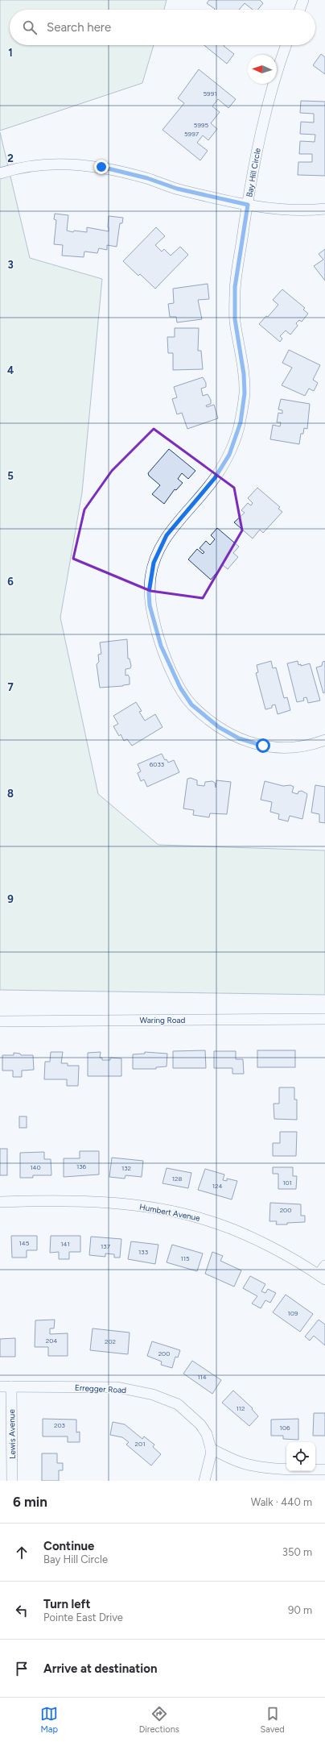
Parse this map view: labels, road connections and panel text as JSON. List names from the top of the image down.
{
  "streets": {
    "street": [
      "Bay Hill Circle",
      "Waring Road",
      "Humbert Avenue",
      "Erregger Road",
      "Lewis Avenue"
    ]
  },
  "crossings": [
    ["Erregger Road", "Lewis Avenue"]
  ],
  "house_numbers": [
    "5991",
    "5995",
    "5997",
    "6033",
    "136",
    "140",
    "132",
    "128",
    "101",
    "124",
    "200",
    "145",
    "141",
    "137",
    "133",
    "115",
    "109",
    "204",
    "202",
    "200",
    "114",
    "112",
    "203",
    "106",
    "201"
  ],
  "north": "left",
  "page": {
    "search": "Search here",
    "heading": ["6 min", "Walk · 440 m"],
    "list": [
      ["Continue", "Bay Hill Circle", "350 m"],
      ["Turn left", "Pointe East Drive", "90 m"],
      "Arrive at destination"
    ],
    "nav": ["Map", "Directions", "Saved"]
  },
  "grid": {
    "rows": [
      "1",
      "2",
      "3",
      "4",
      "5",
      "6",
      "7",
      "8",
      "9"
    ]
  }
}
